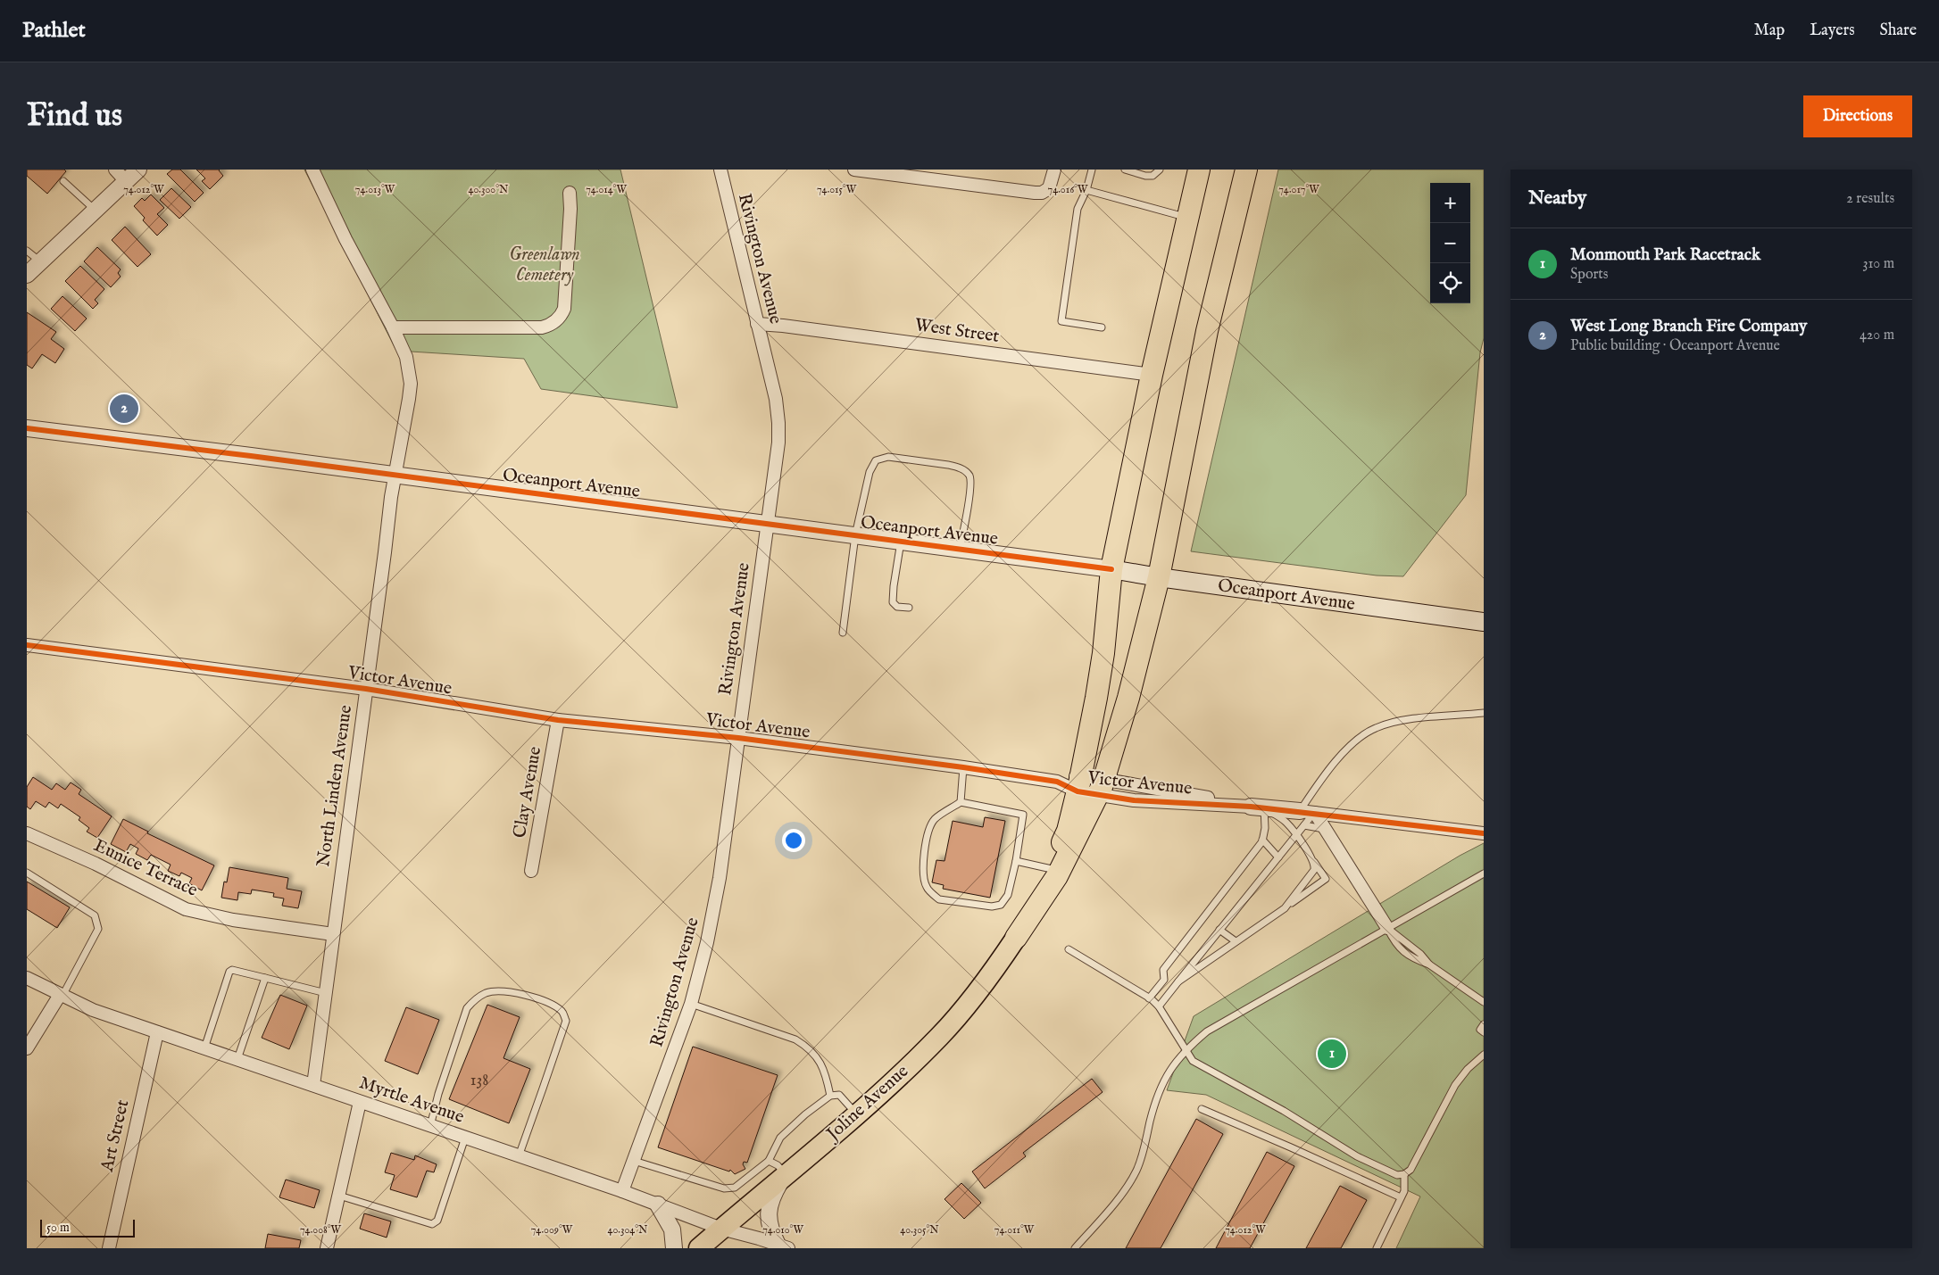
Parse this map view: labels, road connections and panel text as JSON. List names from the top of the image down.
{
  "streets": {
    "main road": ["Oceanport Avenue", "Joline Avenue"],
    "street": [
      "Rivington Avenue",
      "West Street",
      "Victor Avenue",
      "North Linden Avenue",
      "Clay Avenue",
      "Eunice Terrace",
      "Myrtle Avenue",
      "Art Street"
    ]
  },
  "crossings": [
    ["Rivington Avenue", "West Street"],
    ["Rivington Avenue", "Oceanport Avenue"],
    ["Rivington Avenue", "Victor Avenue"],
    ["Rivington Avenue", "Myrtle Avenue"],
    ["Oceanport Avenue", "North Linden Avenue"],
    ["Victor Avenue", "North Linden Avenue"],
    ["Victor Avenue", "Clay Avenue"],
    ["North Linden Avenue", "Eunice Terrace"],
    ["North Linden Avenue", "Myrtle Avenue"],
    ["Myrtle Avenue", "Joline Avenue"],
    ["Myrtle Avenue", "Art Street"]
  ],
  "parks": ["Greenlawn Cemetery"],
  "house_numbers": ["138"],
  "scale_bar": "50 m",
  "page": {
    "header": "Pathlet",
    "nav": ["Map", "Layers", "Share"],
    "buttons": "Directions",
    "title": "Find us",
    "heading": ["Nearby", "2 results"],
    "map_buttons": ["+", "−"],
    "list": [
      {
        "mark": "1",
        "name": "Monmouth Park Racetrack",
        "note": "Sports",
        "value": "310 m"
      },
      {
        "mark": "2",
        "name": "West Long Branch Fire Company",
        "note": "Public building · Oceanport Avenue",
        "value": "420 m"
      }
    ],
    "pins": ["2", "1"],
    "scale": "50 m"
  },
  "coordinates": [
    "74.012°W",
    "74.013°W",
    "74.014°W",
    "74.015°W",
    "74.016°W",
    "74.017°W",
    "40.300°N",
    "40.304°N",
    "40.305°N",
    "74.008°W",
    "74.009°W",
    "74.010°W",
    "74.011°W"
  ]
}
